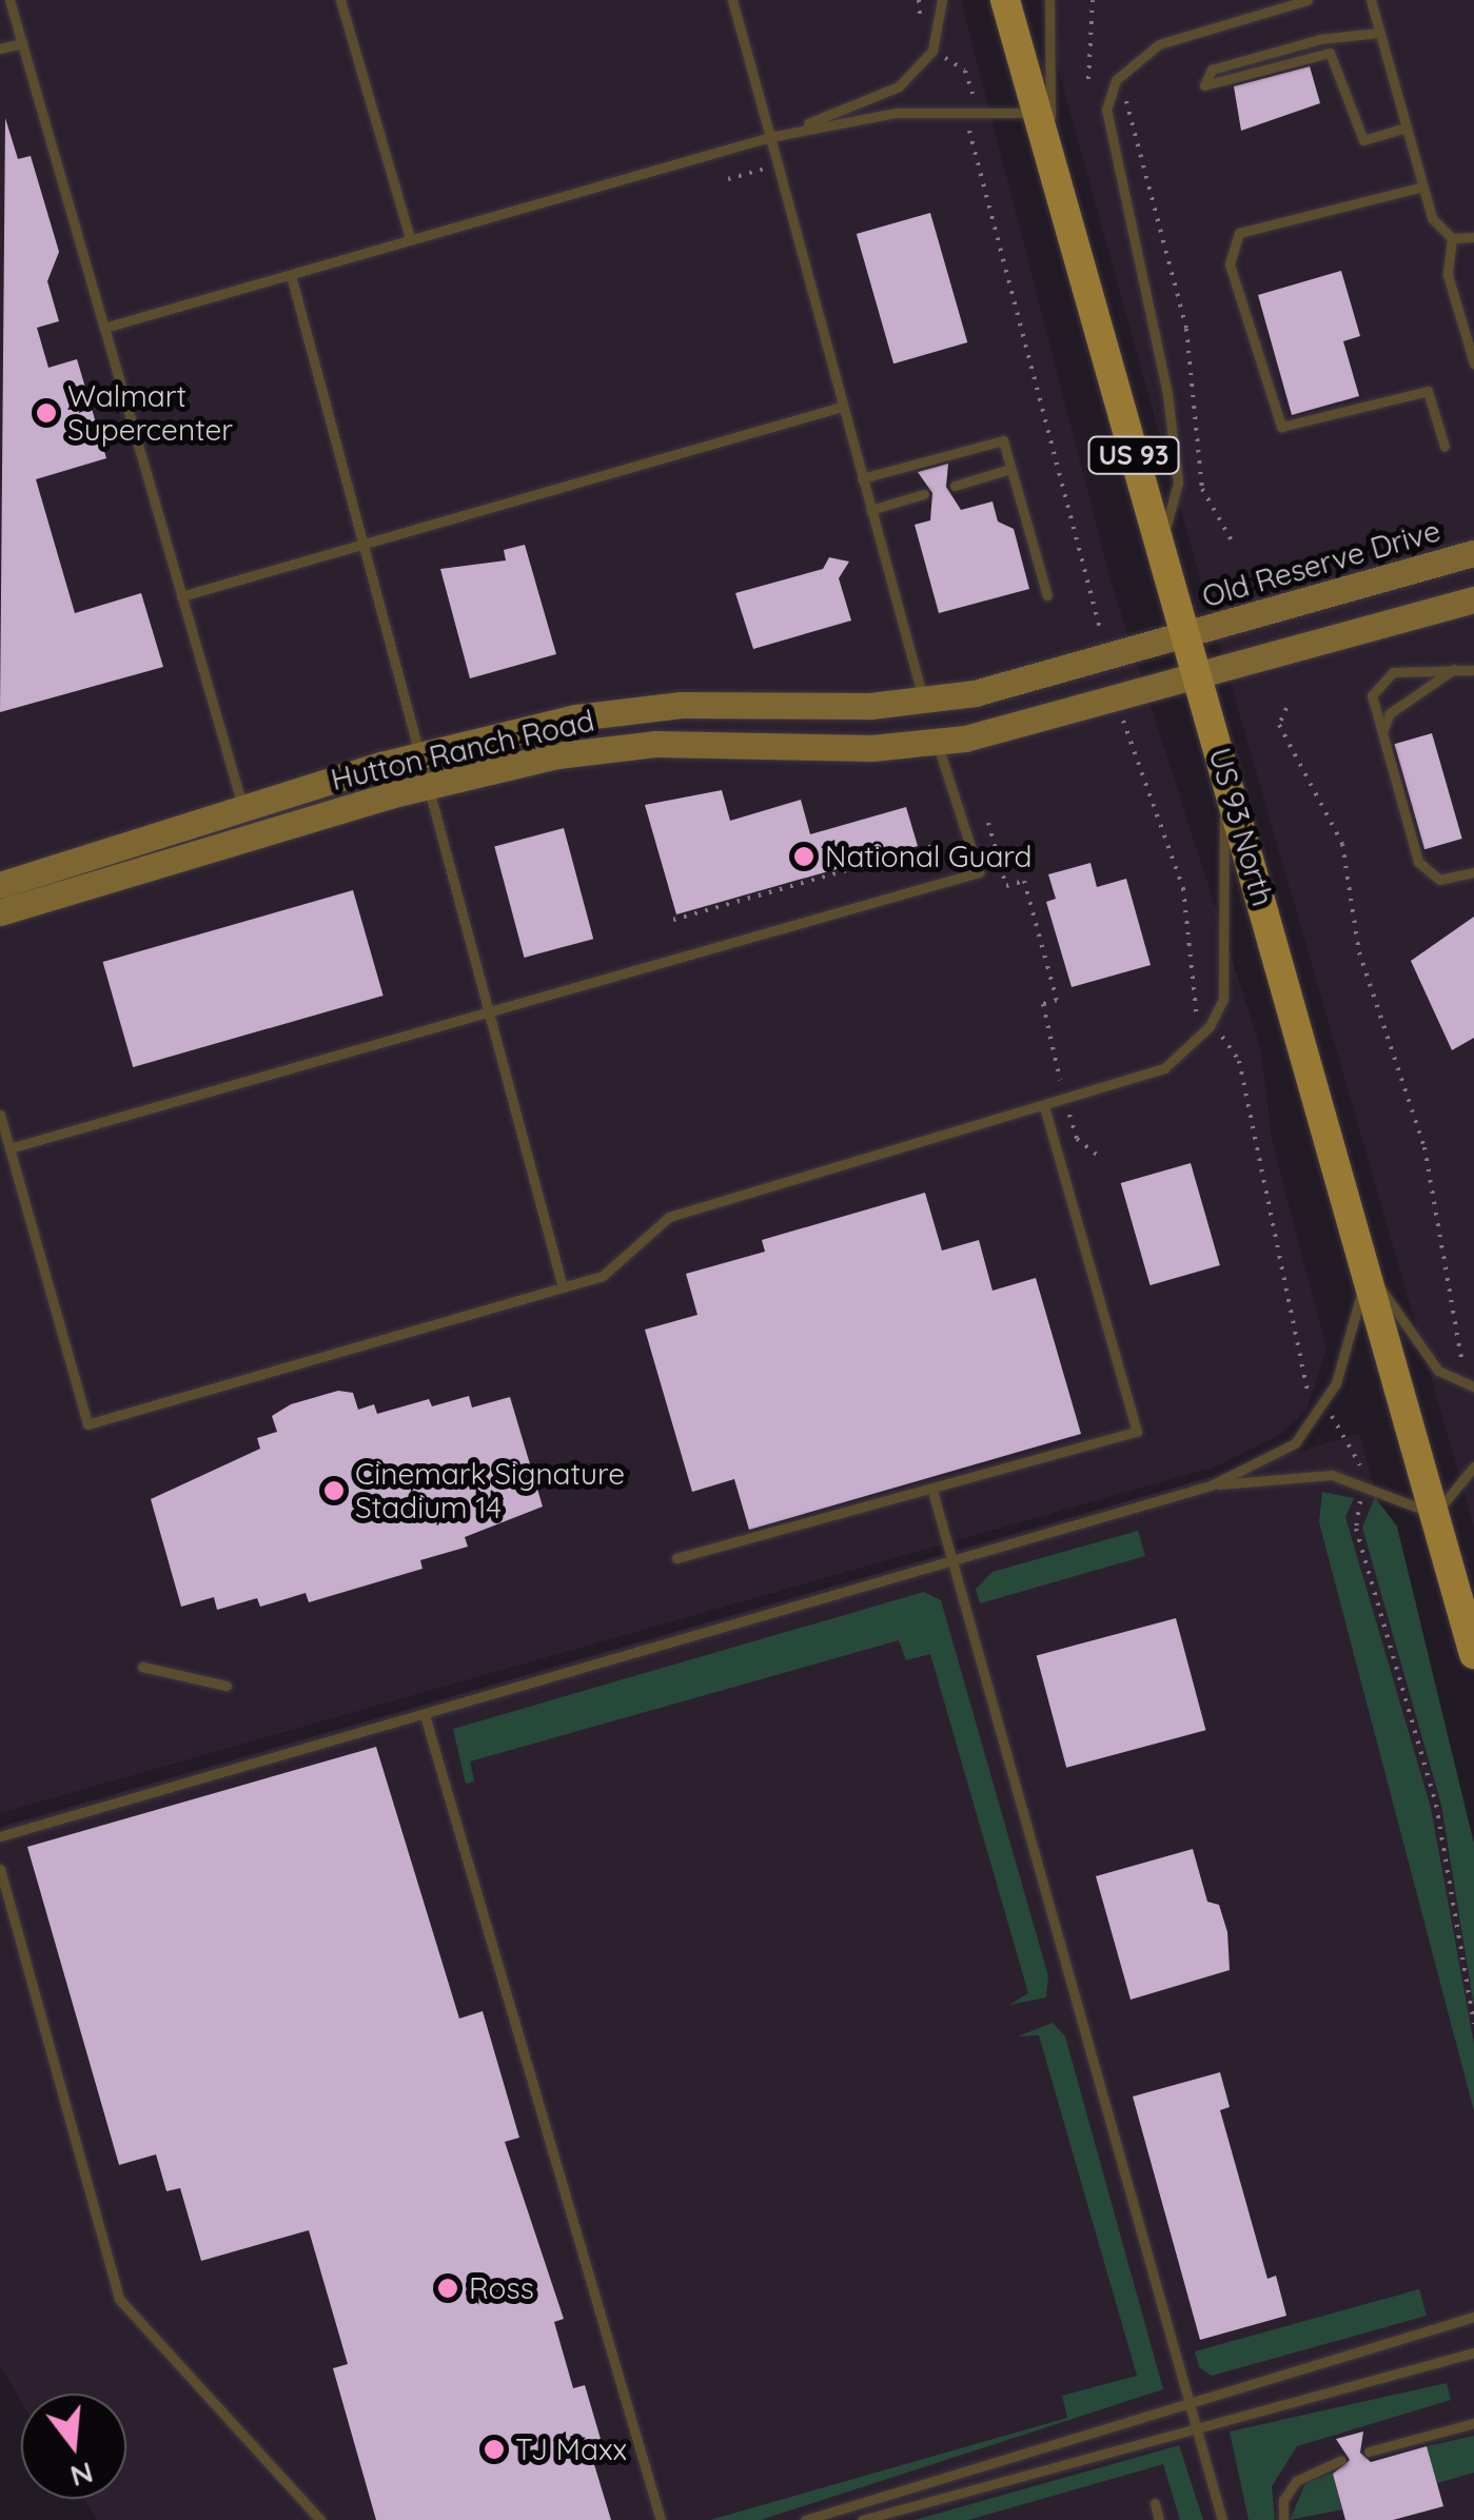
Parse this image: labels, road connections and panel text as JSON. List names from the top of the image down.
{
  "streets": {
    "main road": [
      "US 93",
      "Old Reserve Drive",
      "Hutton Ranch Road",
      "US 93 North"
    ]
  },
  "crossings": [
    ["Old Reserve Drive", "Hutton Ranch Road"],
    ["Old Reserve Drive", "US 93 North"],
    ["Hutton Ranch Road", "US 93 North"]
  ],
  "places": [
    "Walmart Supercenter",
    "National Guard",
    "Cinemark Signature Stadium 14",
    "Ross",
    "TJ Maxx"
  ],
  "north": "bottom"
}
